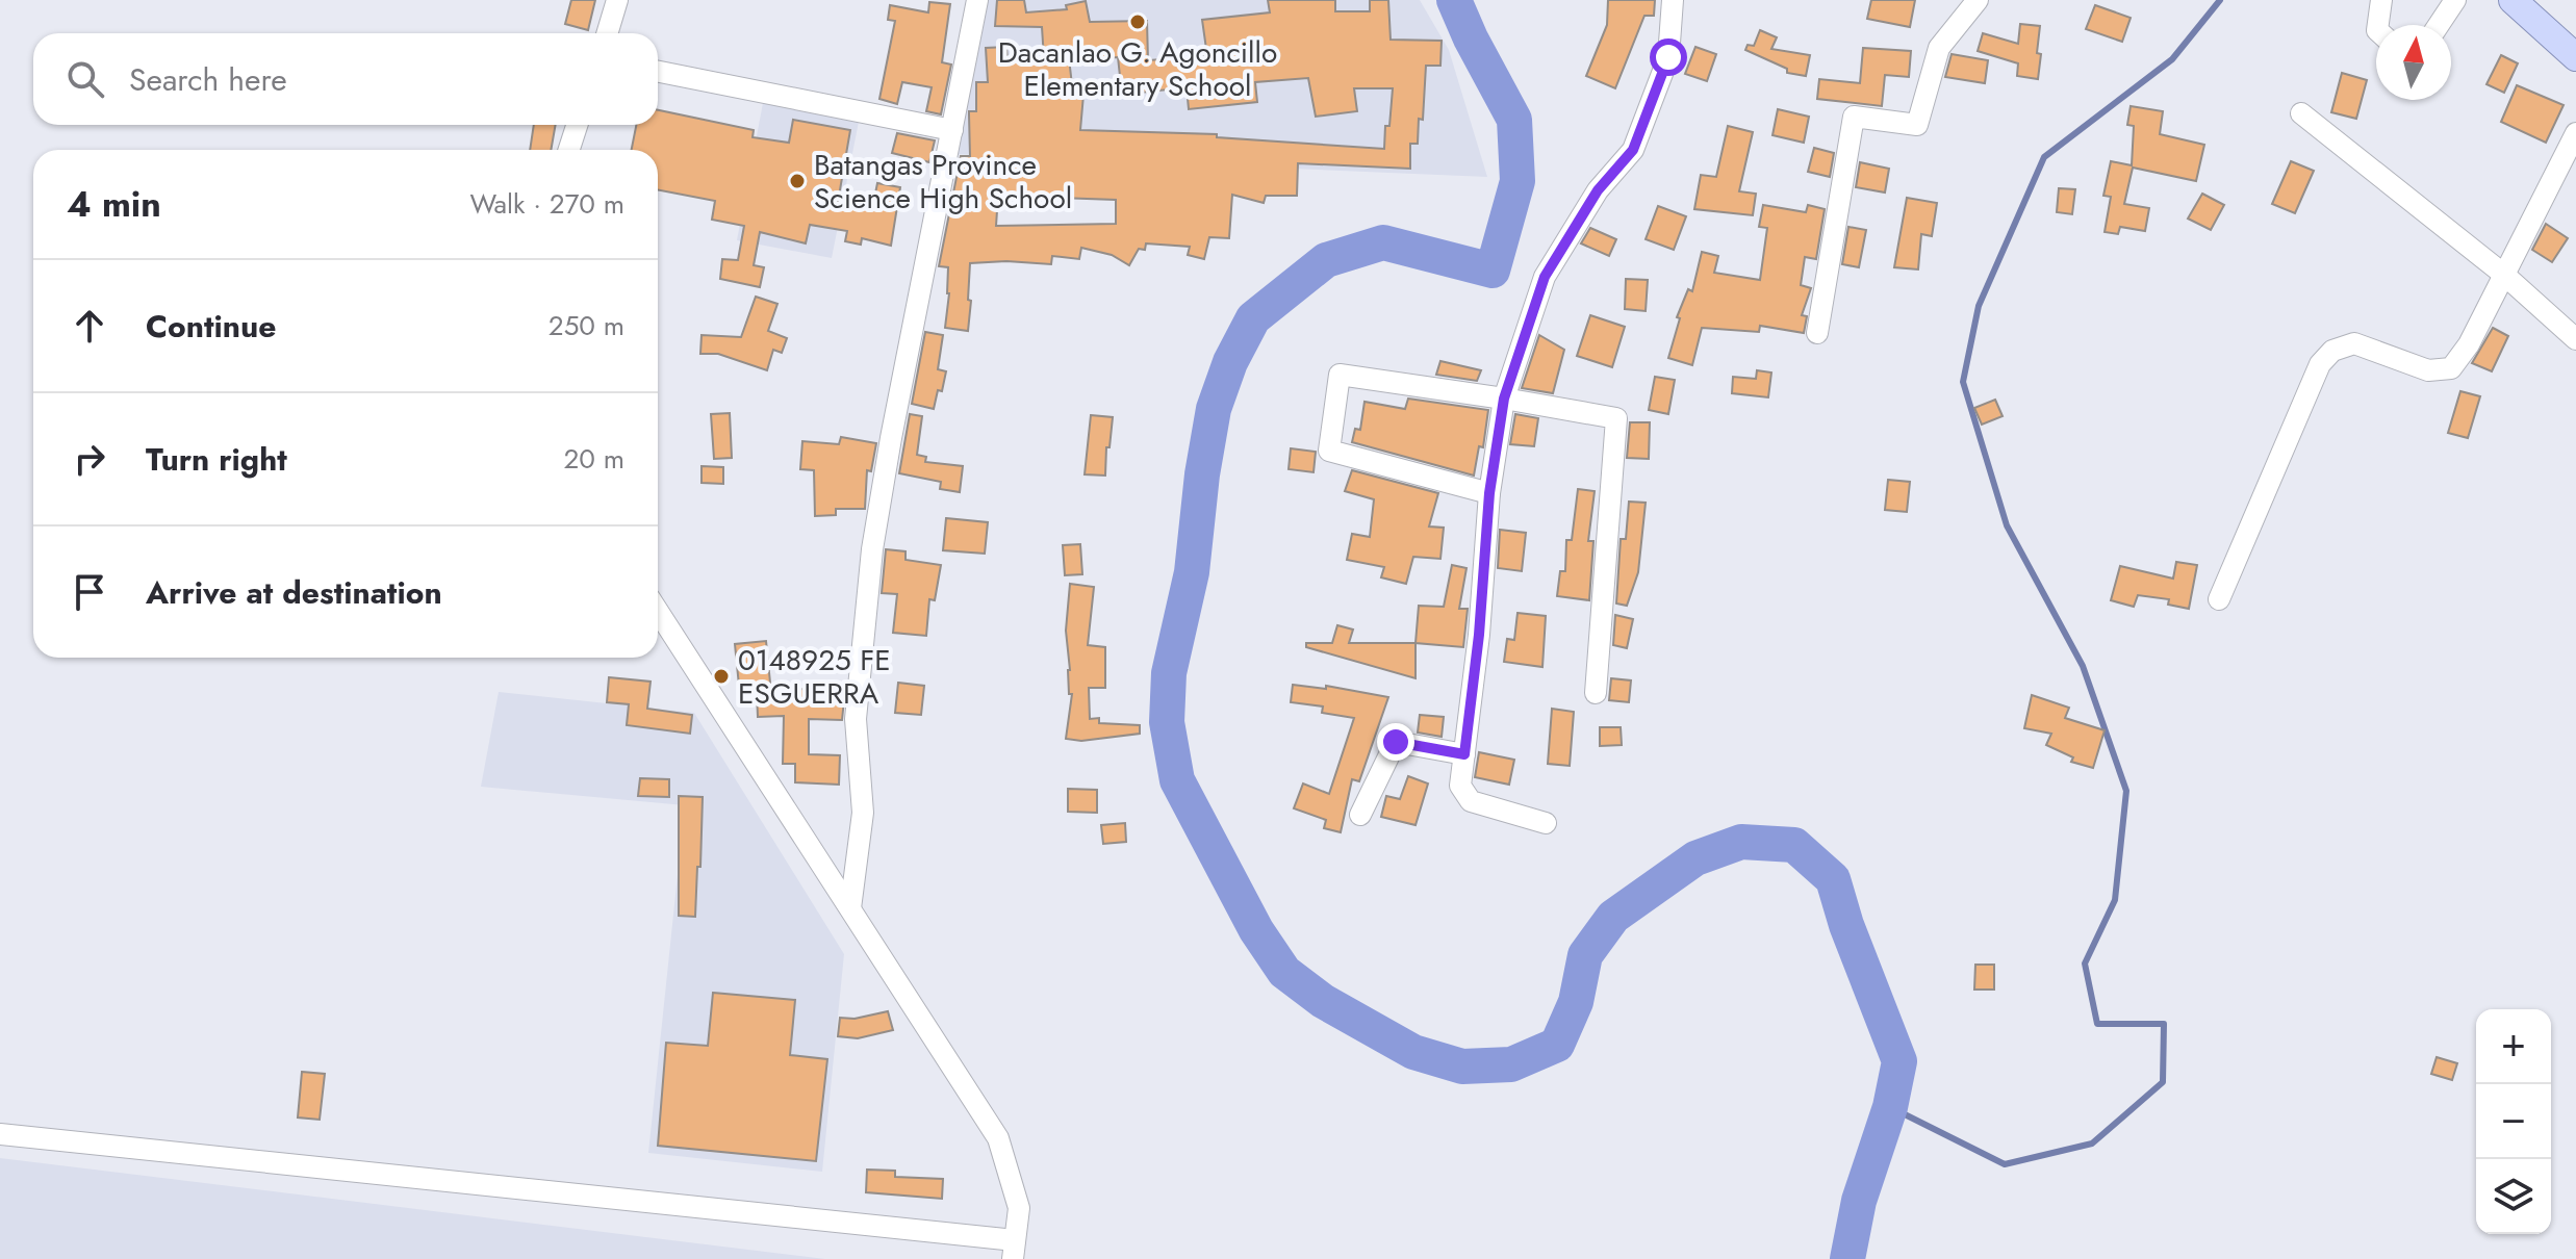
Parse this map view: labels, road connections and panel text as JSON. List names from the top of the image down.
{
  "places": ["Dacanlao G. Agoncillo Elementary School", "Batangas Province Science High School", "0148925 FE ESGUERRA"],
  "north": "top",
  "page": {
    "search": "Search here",
    "heading": ["4 min", "Walk · 270 m"],
    "list": [
      ["Continue", "250 m"],
      ["Turn right", "20 m"],
      "Arrive at destination"
    ],
    "map_buttons": ["+", "−"]
  }
}
